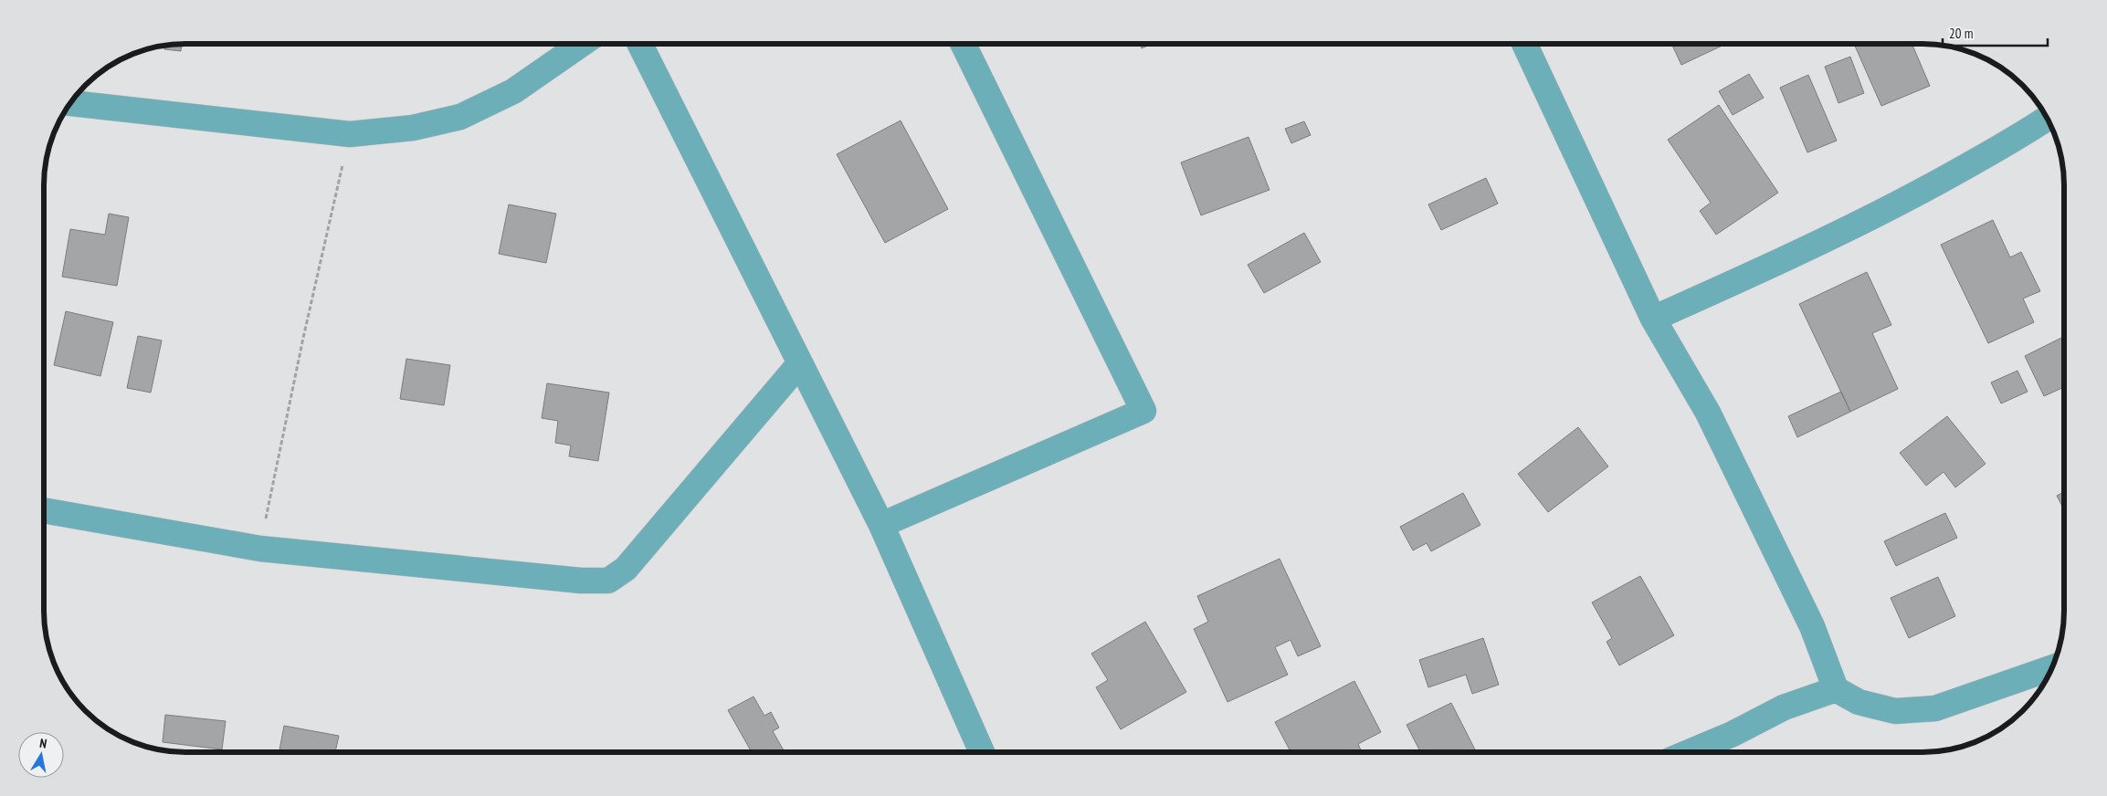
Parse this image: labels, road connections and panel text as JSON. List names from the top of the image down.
{
  "scale_bar": "20 m",
  "north": "top"
}
